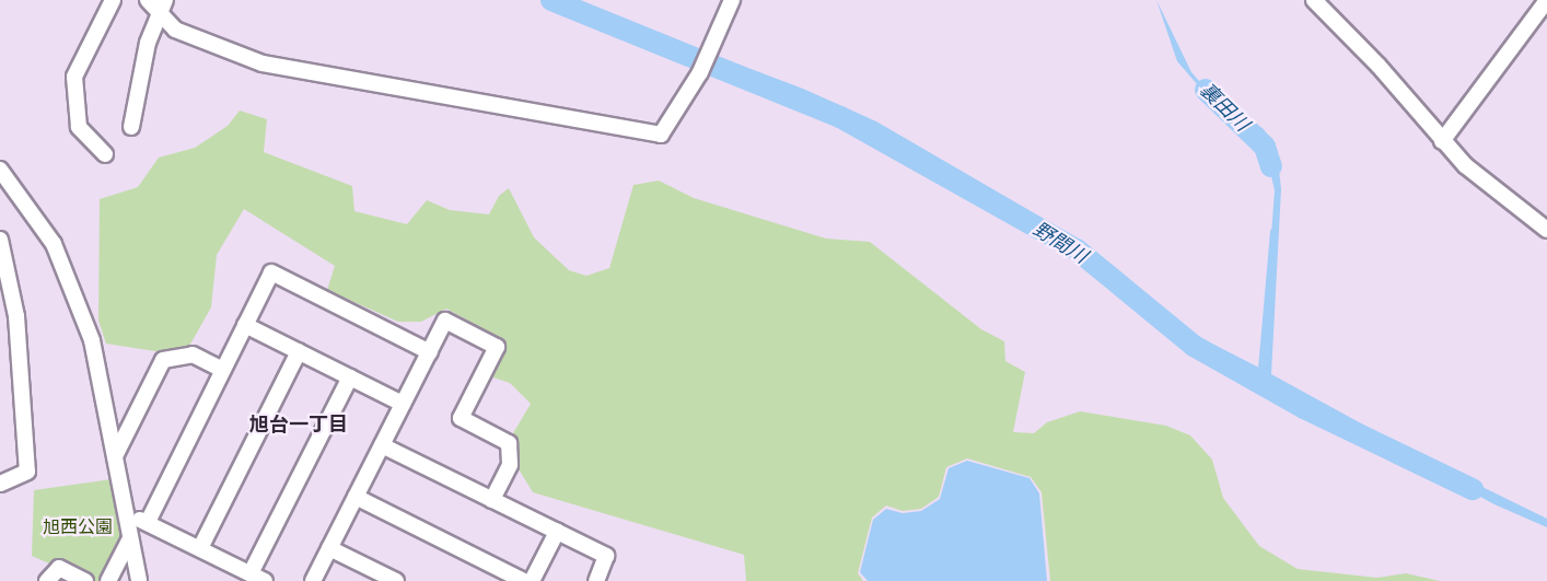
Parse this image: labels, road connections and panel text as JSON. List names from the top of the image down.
{
  "districts": ["旭台一丁目"],
  "water": ["裏田川", "野間川"],
  "parks": ["旭西公園"]
}
